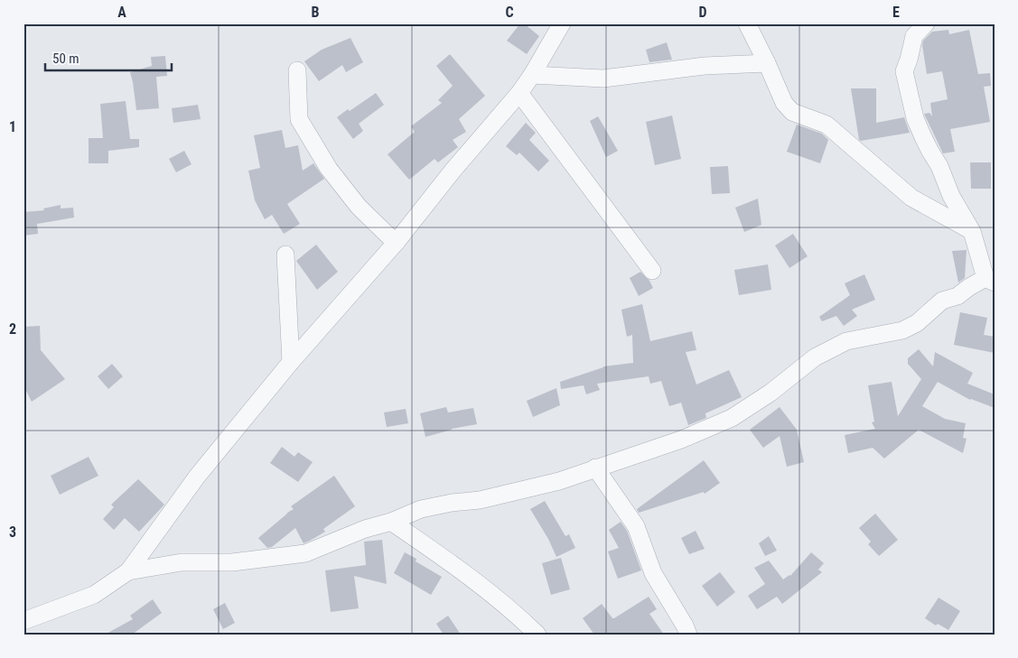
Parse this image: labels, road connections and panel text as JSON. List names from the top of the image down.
{
  "scale_bar": "50 m",
  "grid": {
    "columns": [
      "A",
      "B",
      "C",
      "D",
      "E"
    ],
    "rows": ["1", "2", "3"]
  }
}
